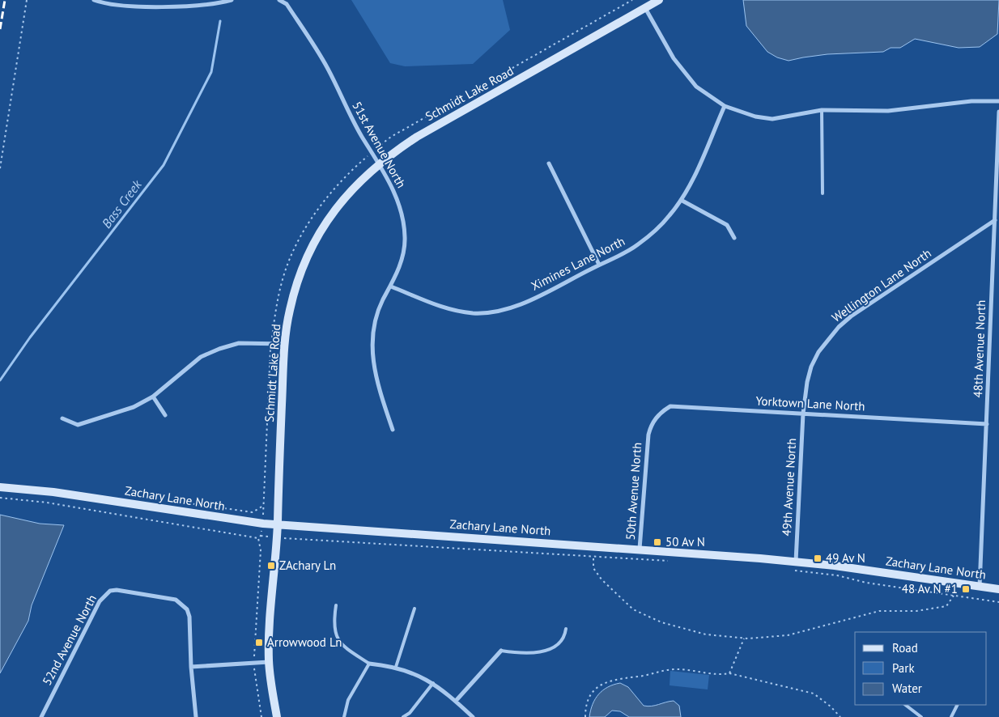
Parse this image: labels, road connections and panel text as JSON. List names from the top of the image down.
{
  "streets": {
    "street": [
      "Schmidt Lake Road",
      "51st Avenue North",
      "Ximines Lane North",
      "Wellington Lane North",
      "48th Avenue North",
      "Yorktown Lane North",
      "49th Avenue North",
      "50th Avenue North",
      "Zachary Lane North",
      "52nd Avenue North"
    ]
  },
  "crossings": [
    ["Schmidt Lake Road", "51st Avenue North"],
    ["Schmidt Lake Road", "Zachary Lane North"],
    ["51st Avenue North", "Ximines Lane North"],
    ["Wellington Lane North", "48th Avenue North"],
    ["Wellington Lane North", "Yorktown Lane North"],
    ["Wellington Lane North", "49th Avenue North"],
    ["48th Avenue North", "Yorktown Lane North"],
    ["48th Avenue North", "Zachary Lane North"],
    ["Yorktown Lane North", "49th Avenue North"],
    ["Yorktown Lane North", "50th Avenue North"],
    ["49th Avenue North", "Zachary Lane North"],
    ["50th Avenue North", "Zachary Lane North"]
  ],
  "water": ["Bass Creek"],
  "places": {
    "transit": [
      "50 Av N",
      "49 Av N",
      "ZAchary Ln",
      "48 Av N #1",
      "Arrowwood Ln"
    ]
  },
  "legend": ["Road", "Park", "Water"]
}
